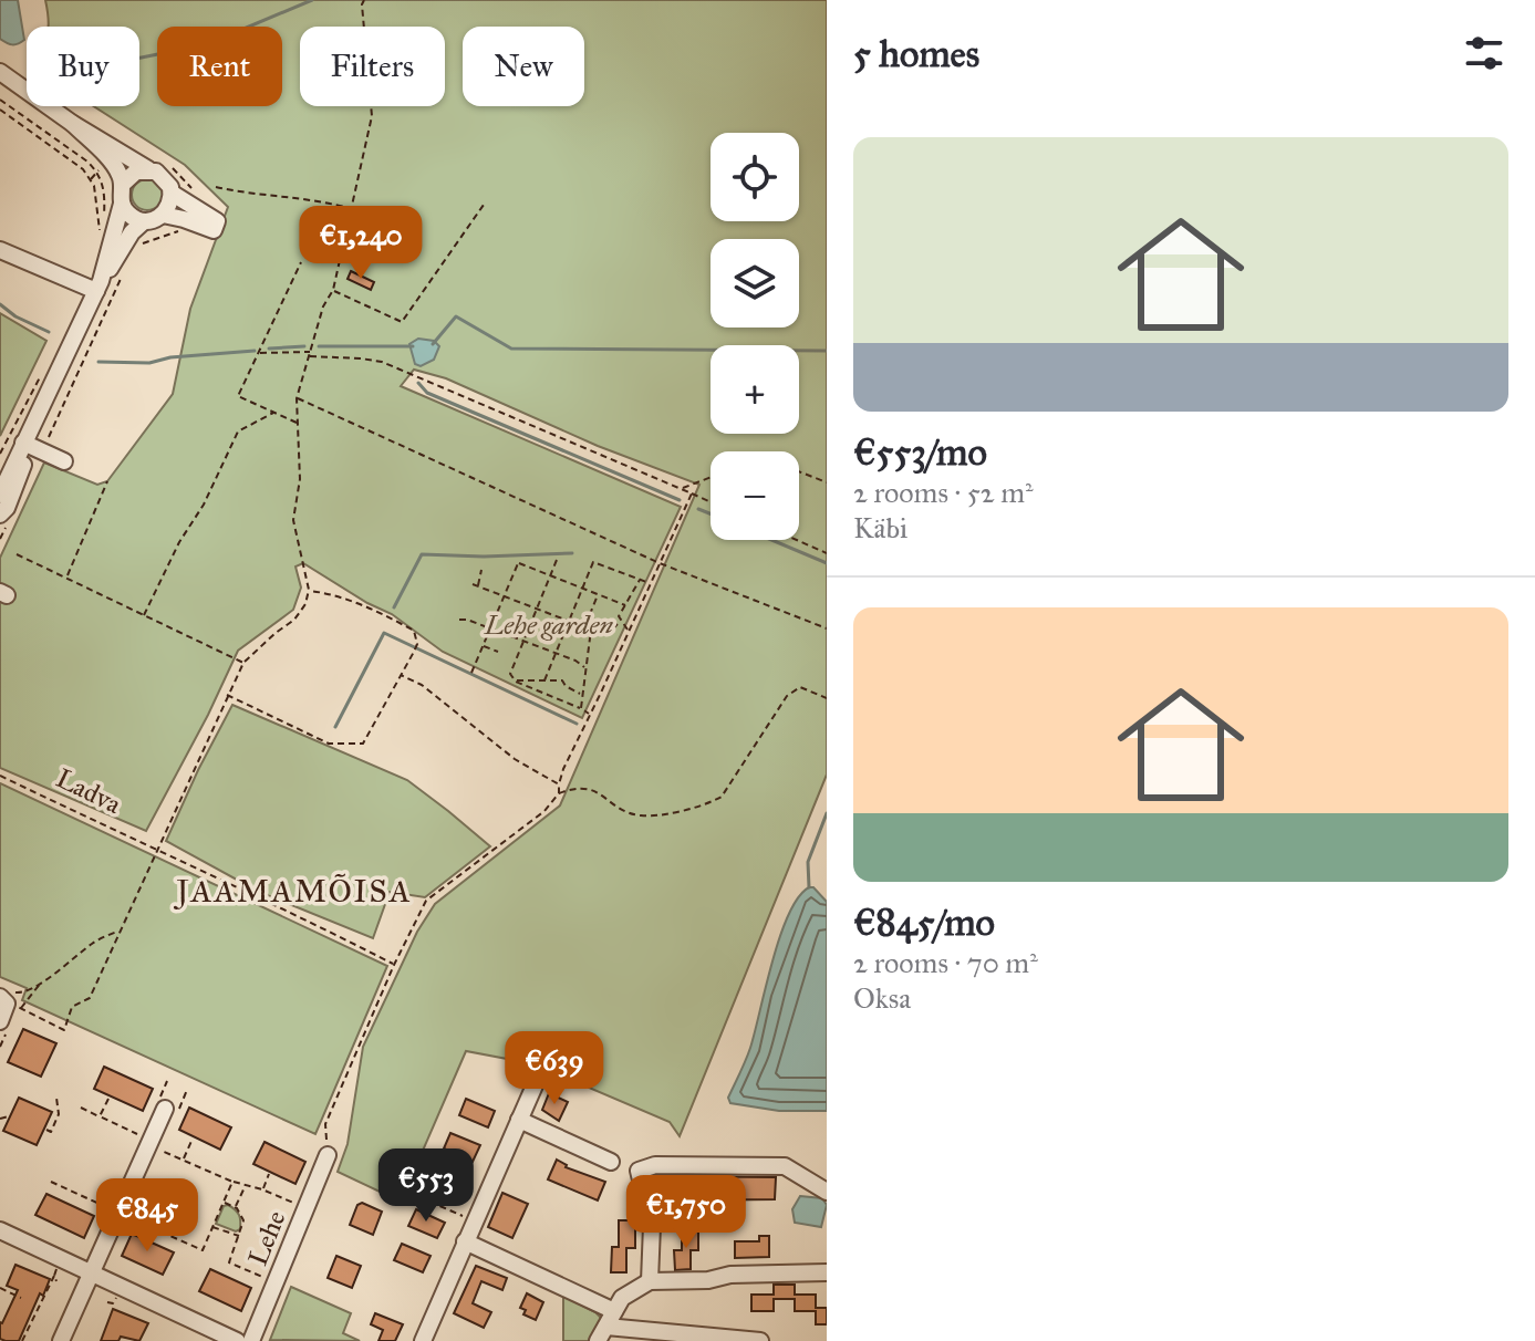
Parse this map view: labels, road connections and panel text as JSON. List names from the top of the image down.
{
  "streets": {
    "street": ["Lehe"],
    "path": ["Ladva"]
  },
  "districts": ["JAAMAMÕISA"],
  "parks": ["Lehe garden"],
  "page": {
    "heading": "5 homes",
    "chip": [
      "Buy",
      "Rent",
      "Filters",
      "New"
    ],
    "list": [
      {
        "name": "€553/mo",
        "note": "2 rooms · 52 m² · Käbi"
      },
      {
        "name": "€845/mo",
        "note": "2 rooms · 70 m² · Oksa"
      }
    ],
    "map_buttons": ["+", "−"],
    "price": [
      "€1,240",
      "€639",
      "€553",
      "€1,750",
      "€845"
    ]
  }
}
